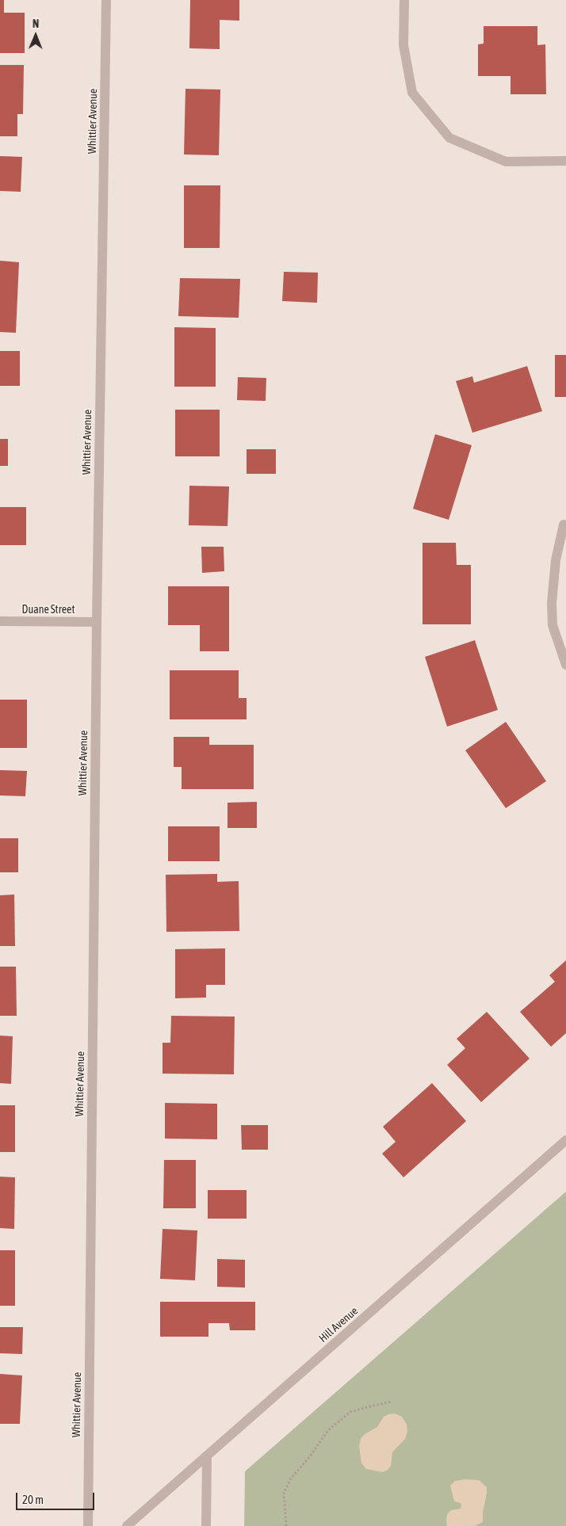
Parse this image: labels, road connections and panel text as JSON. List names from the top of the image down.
{
  "streets": {
    "street": ["Whittier Avenue", "Duane Street", "Hill Avenue"]
  },
  "crossings": [
    ["Whittier Avenue", "Duane Street"]
  ],
  "scale_bar": "20 m",
  "north": "top"
}
